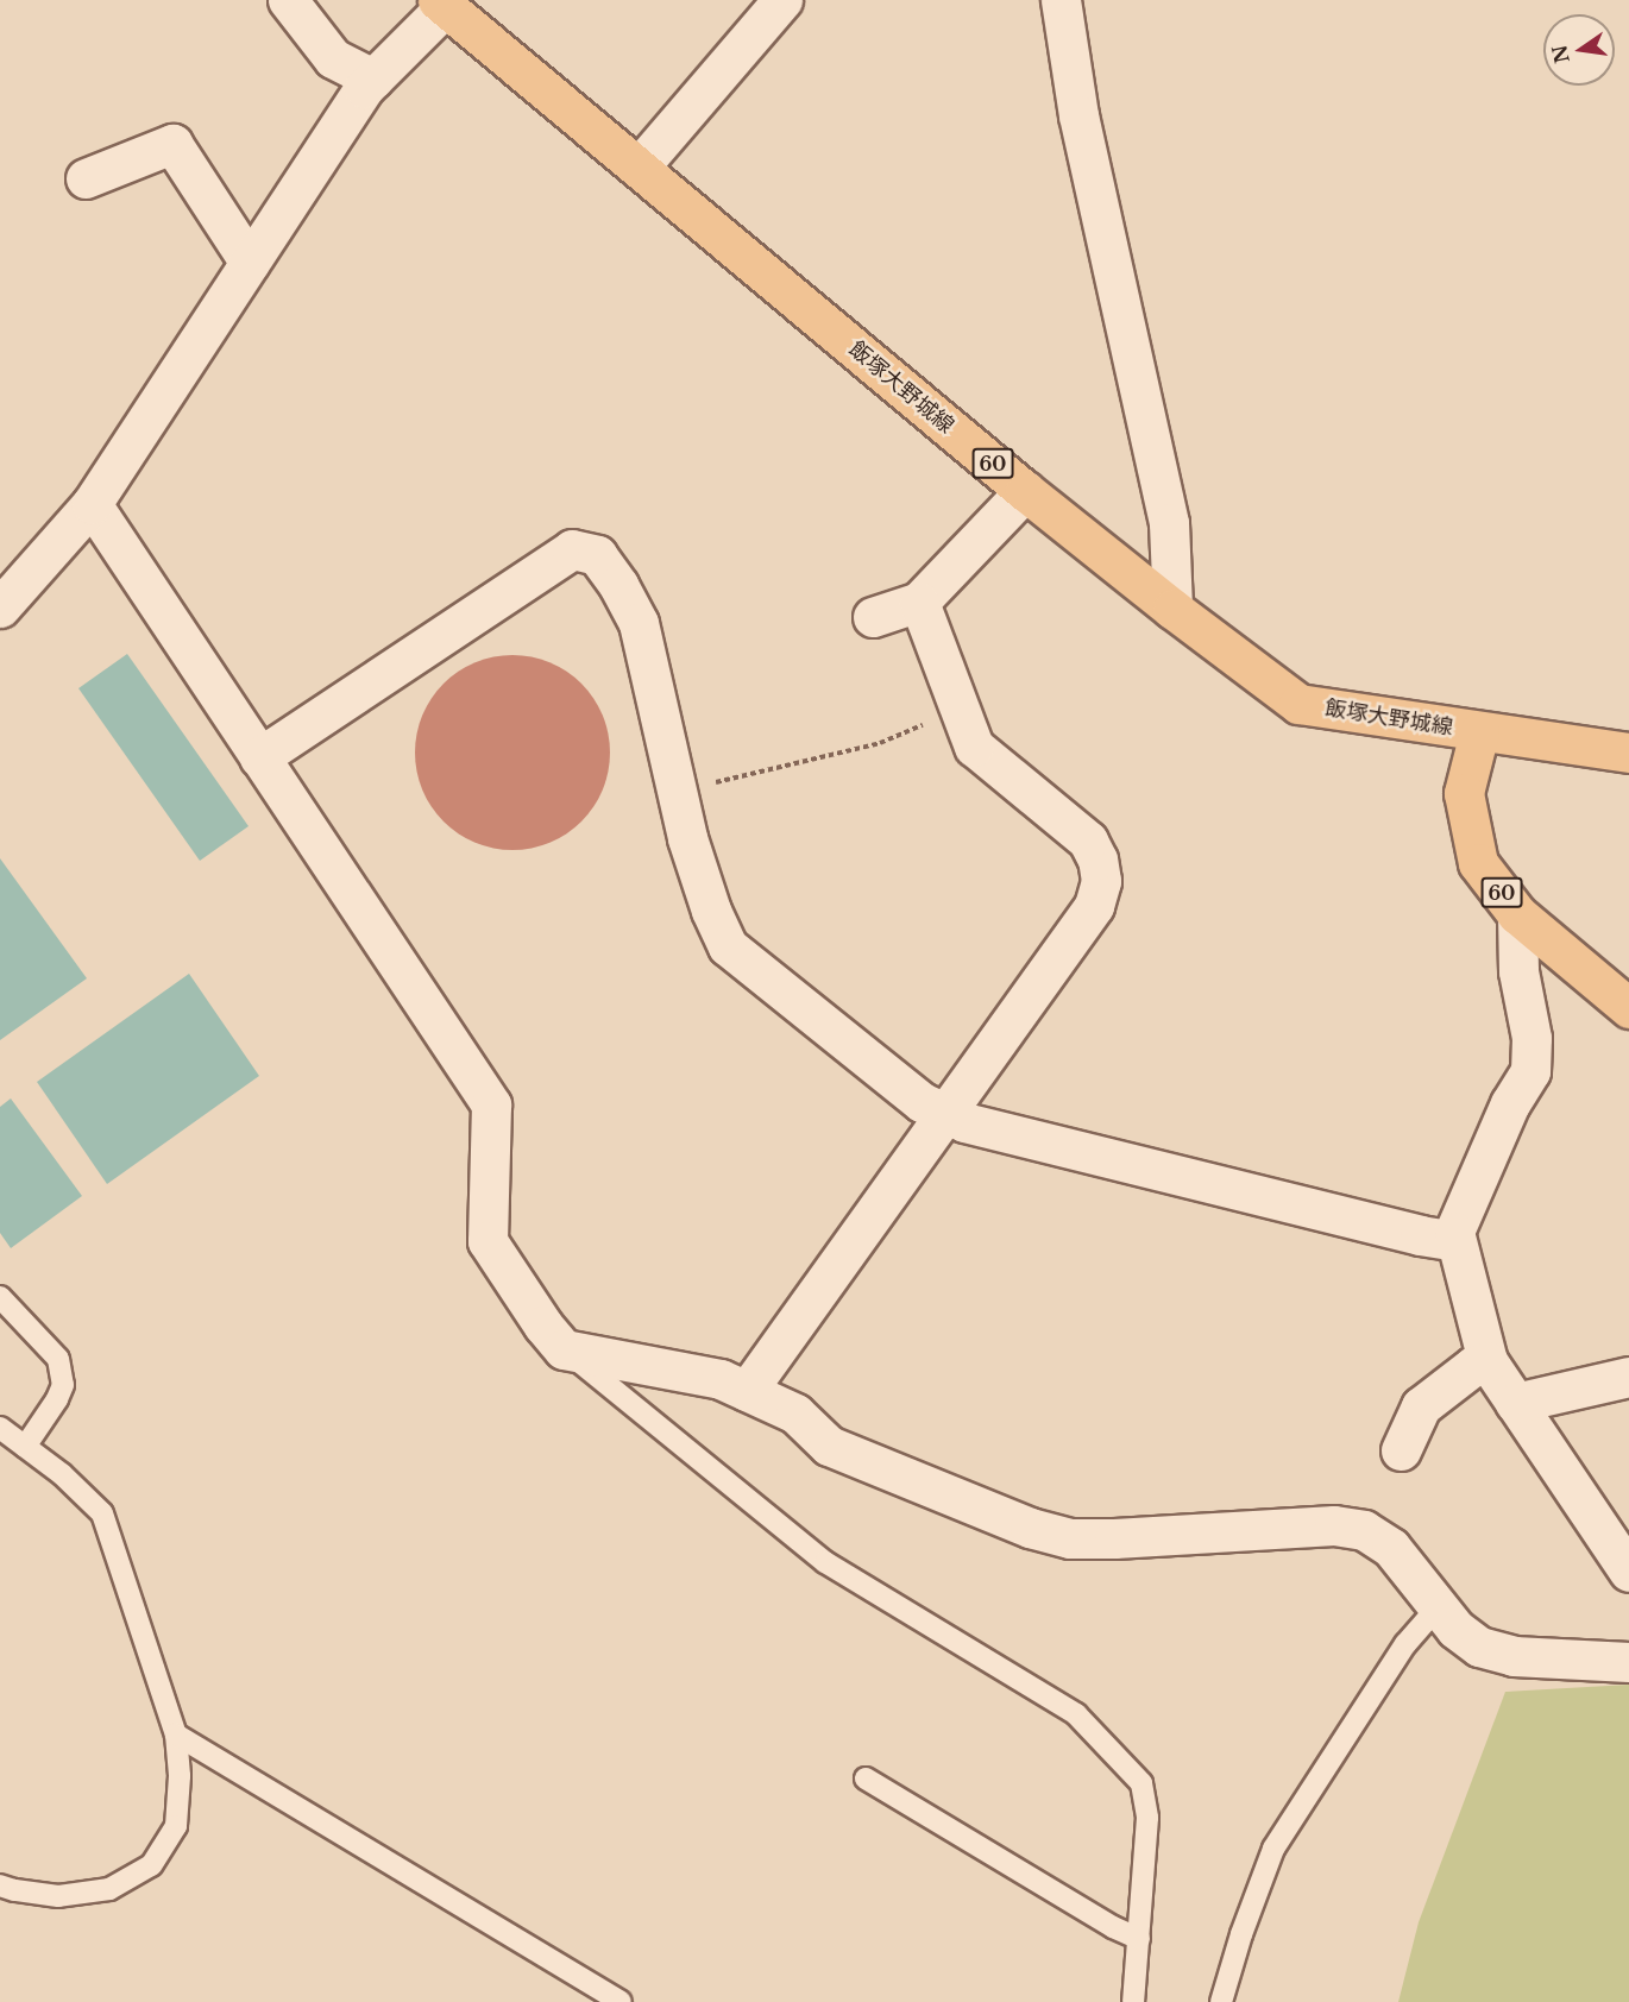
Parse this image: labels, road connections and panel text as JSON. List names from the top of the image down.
{
  "streets": {
    "main road": ["飯塚大野城線", "60"]
  },
  "north": "left"
}
